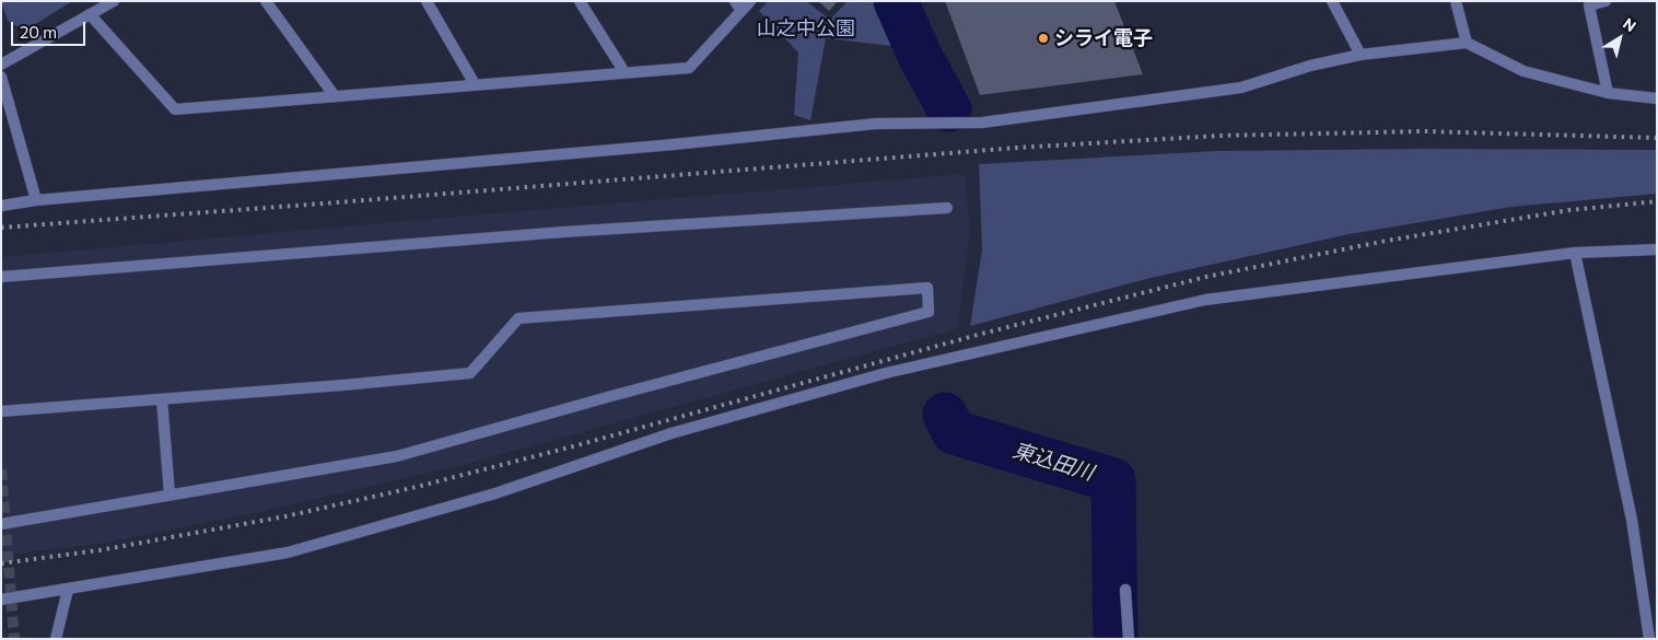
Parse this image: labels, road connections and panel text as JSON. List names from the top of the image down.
{
  "water": ["東込田川"],
  "parks": ["山之中公園"],
  "places": ["シライ電子"],
  "scale_bar": "20 m",
  "north": "top right"
}
